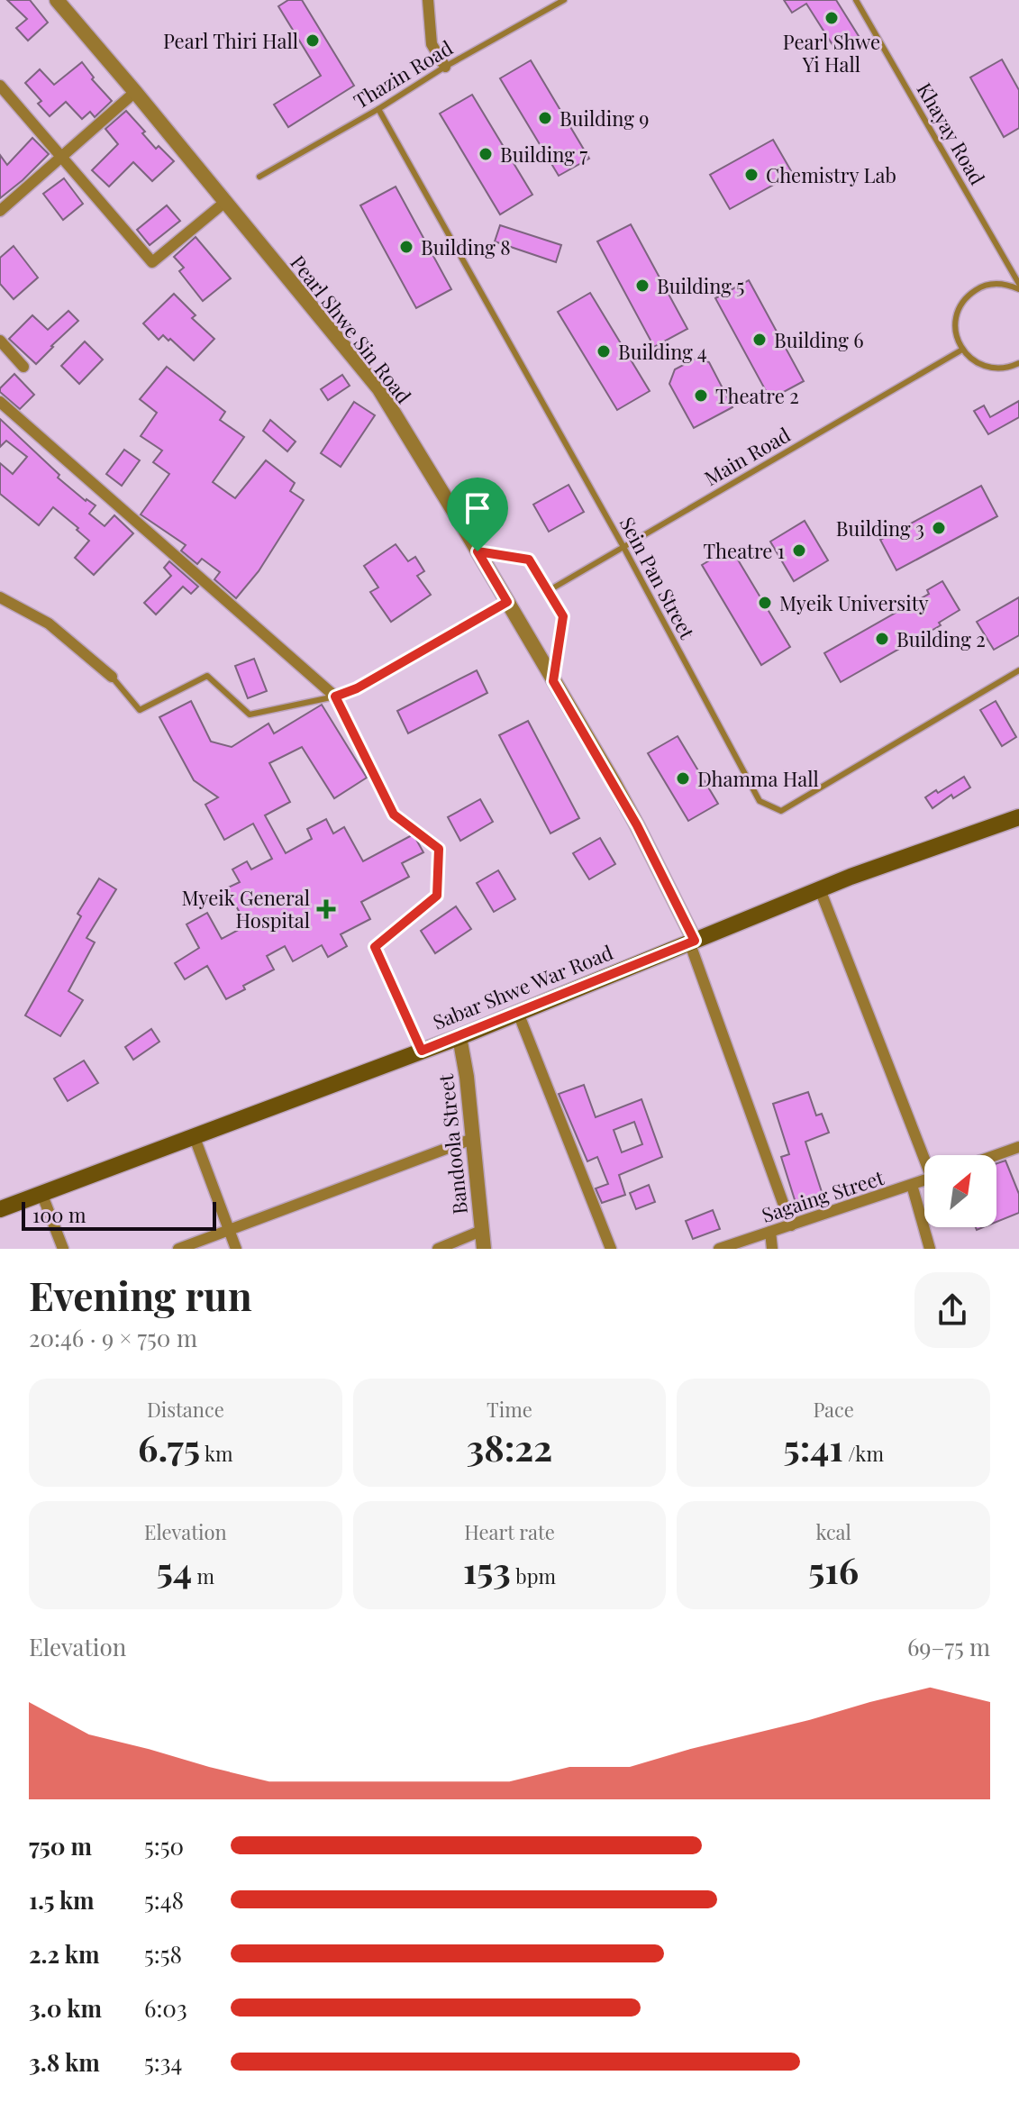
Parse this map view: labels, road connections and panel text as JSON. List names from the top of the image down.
{
  "streets": {
    "main road": ["Sabar Shwe War Road"],
    "street": ["Pearl Shwe Sin Road", "Bandoola Street", "Sagaing Street"],
    "lane": [
      "Thazin Road",
      "Khayay Road",
      "Main Road",
      "Sein Pan Street"
    ]
  },
  "crossings": [
    ["Thazin Road", "Sein Pan Street"],
    ["Pearl Shwe Sin Road", "Sabar Shwe War Road"],
    ["Main Road", "Sein Pan Street"],
    ["Sabar Shwe War Road", "Bandoola Street"]
  ],
  "places": {
    "other": [
      "Pearl Shwe Yi Hall",
      "Pearl Thiri Hall",
      "Building 9",
      "Building 7",
      "Chemistry Lab",
      "Building 8",
      "Building 5",
      "Building 6",
      "Building 4",
      "Theatre 2",
      "Building 3",
      "Theatre 1",
      "Myeik University",
      "Building 2",
      "Dhamma Hall"
    ],
    "health": ["Myeik General Hospital"]
  },
  "scale_bar": "100 m",
  "north": "top right",
  "page": {
    "scale": "100 m",
    "heading": ["Evening run", "20:46 · 9 × 750 m"],
    "stats": [
      ["Distance", "6.75 km"],
      ["Time", "38:22"],
      ["Pace", "5:41 /km"],
      ["Elevation", "54 m"],
      ["Heart rate", "153 bpm"],
      ["kcal", "516"]
    ],
    "chart": ["Elevation", "69–75 m"],
    "list": [
      {
        "name": "750 m",
        "note": "5:50"
      },
      {
        "name": "1.5 km",
        "note": "5:48"
      },
      {
        "name": "2.2 km",
        "note": "5:58"
      },
      {
        "name": "3.0 km",
        "note": "6:03"
      },
      {
        "name": "3.8 km",
        "note": "5:34"
      }
    ]
  }
}
